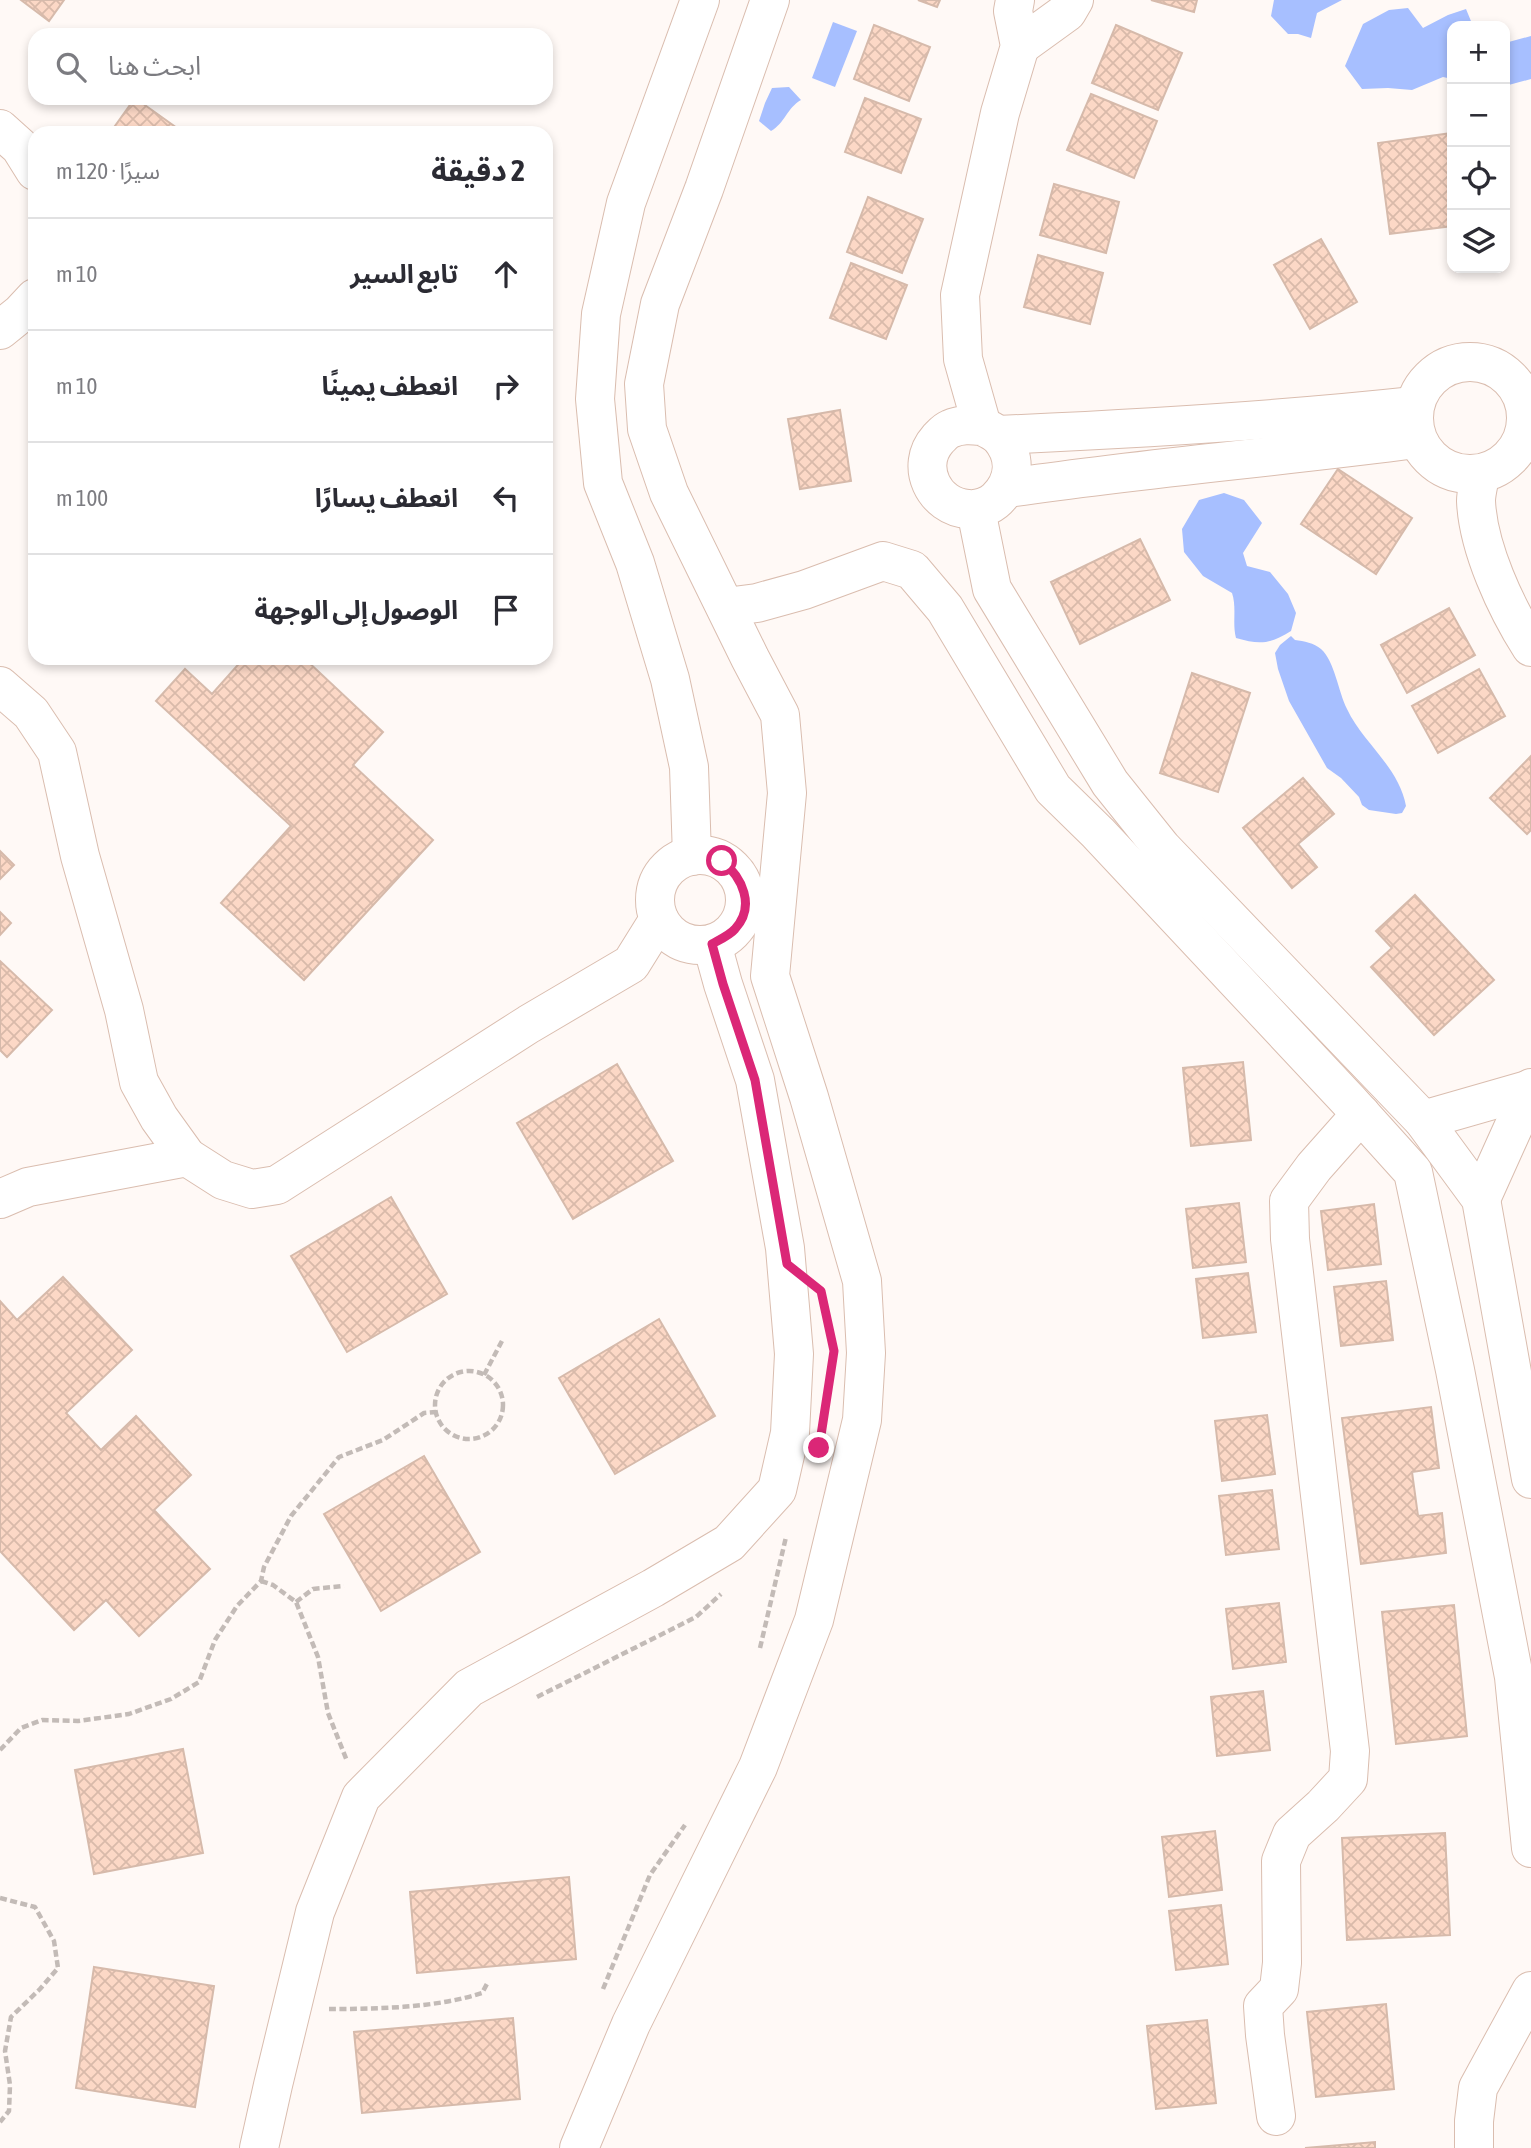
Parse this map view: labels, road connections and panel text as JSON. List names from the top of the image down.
{
  "page": {
    "map_buttons": ["+", "−"],
    "search": "ابحث هنا",
    "heading": ["2 دقيقة", "سيرًا · 120 m"],
    "list": [
      ["تابع السير", "10 m"],
      ["انعطف يمينًا", "10 m"],
      ["انعطف يسارًا", "100 m"],
      "الوصول إلى الوجهة"
    ]
  }
}
